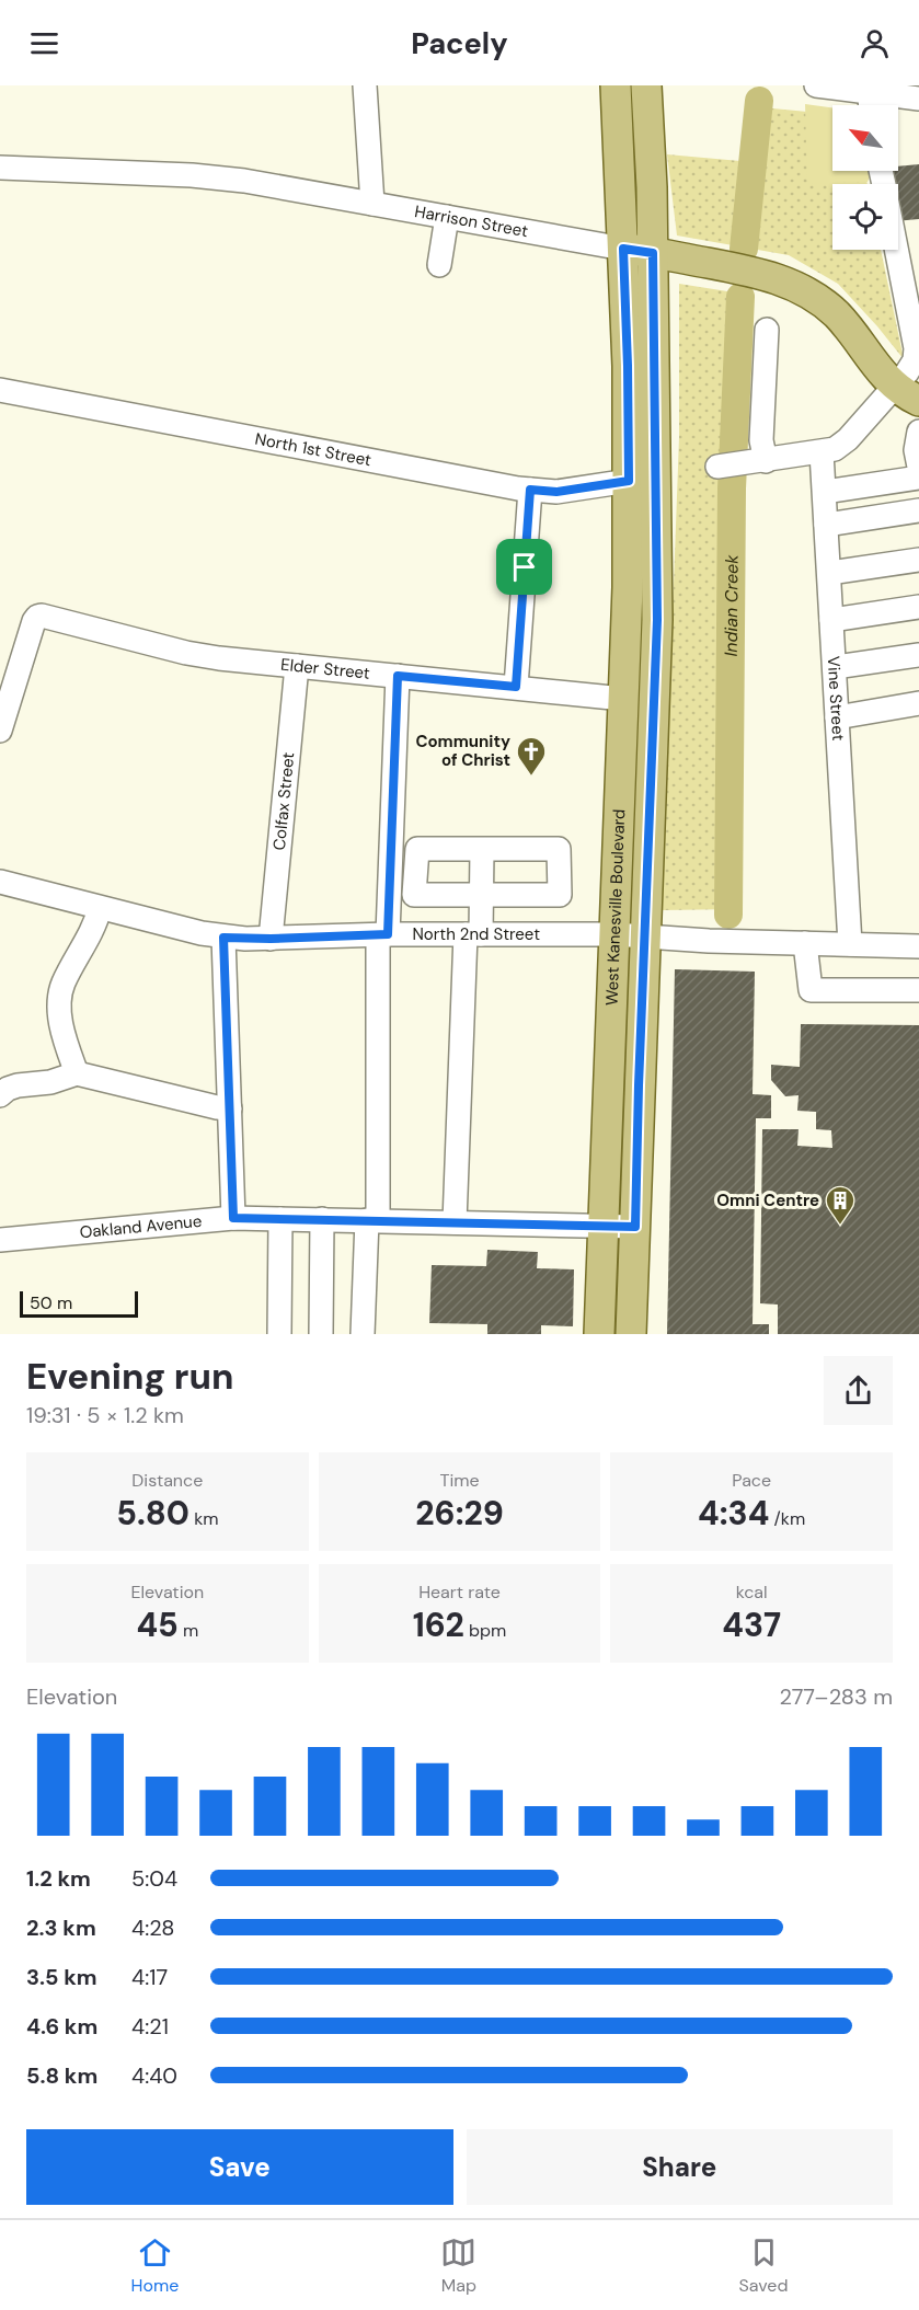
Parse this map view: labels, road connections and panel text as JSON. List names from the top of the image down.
{
  "streets": {
    "main road": ["Harrison Street", "West Kanesville Boulevard"],
    "street": [
      "North 1st Street",
      "Elder Street",
      "Vine Street",
      "Colfax Street",
      "North 2nd Street",
      "Oakland Avenue"
    ]
  },
  "crossings": [
    ["North 1st Street", "West Kanesville Boulevard"],
    ["Elder Street", "Colfax Street"],
    ["Elder Street", "West Kanesville Boulevard"],
    ["Vine Street", "North 2nd Street"],
    ["Colfax Street", "North 2nd Street"],
    ["West Kanesville Boulevard", "North 2nd Street"],
    ["West Kanesville Boulevard", "Oakland Avenue"]
  ],
  "water": ["Indian Creek"],
  "places": {
    "church": ["Community of Christ"],
    "building": ["Omni Centre"]
  },
  "scale_bar": "50 m",
  "north": "top left",
  "page": {
    "header": "Pacely",
    "scale": "50 m",
    "heading": ["Evening run", "19:31 · 5 × 1.2 km"],
    "stats": [
      ["Distance", "5.80 km"],
      ["Time", "26:29"],
      ["Pace", "4:34 /km"],
      ["Elevation", "45 m"],
      ["Heart rate", "162 bpm"],
      ["kcal", "437"]
    ],
    "chart": ["Elevation", "277–283 m"],
    "list": [
      {
        "name": "1.2 km",
        "note": "5:04"
      },
      {
        "name": "2.3 km",
        "note": "4:28"
      },
      {
        "name": "3.5 km",
        "note": "4:17"
      },
      {
        "name": "4.6 km",
        "note": "4:21"
      },
      {
        "name": "5.8 km",
        "note": "4:40"
      }
    ],
    "buttons": ["Save", "Share"],
    "tabs": ["Home", "Map", "Saved"]
  }
}
